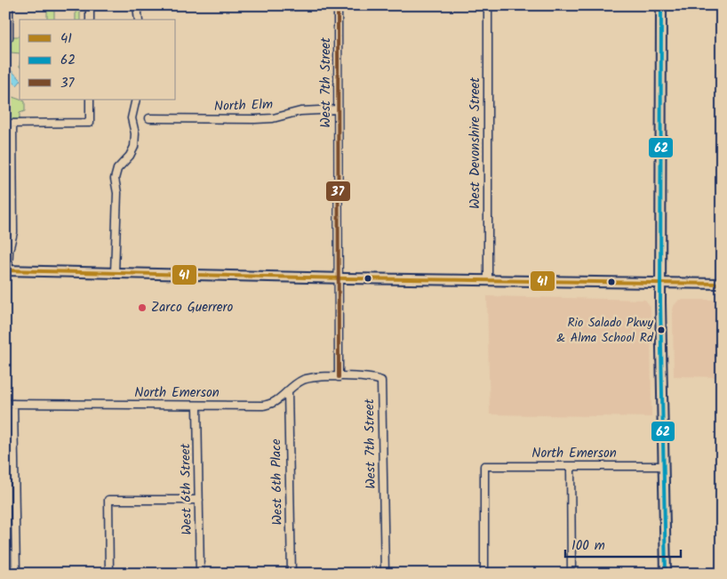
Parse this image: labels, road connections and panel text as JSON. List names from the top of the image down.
{
  "streets": {
    "street": [
      "West 7th Street",
      "North Elm",
      "West Devonshire Street",
      "North Emerson",
      "West 6th Place",
      "West 6th Street"
    ]
  },
  "crossings": [
    ["West 7th Street", "North Elm"],
    ["West 7th Street", "North Emerson"],
    ["North Emerson", "West 6th Place"],
    ["North Emerson", "West 6th Street"]
  ],
  "places": ["Zarco Guerrero", "Rio Salado Pkwy & Alma School Rd"],
  "lines": ["transit line 62", "transit line 37", "transit line 41"],
  "legend": ["41", "62", "37"],
  "scale_bar": "100 m"
}
